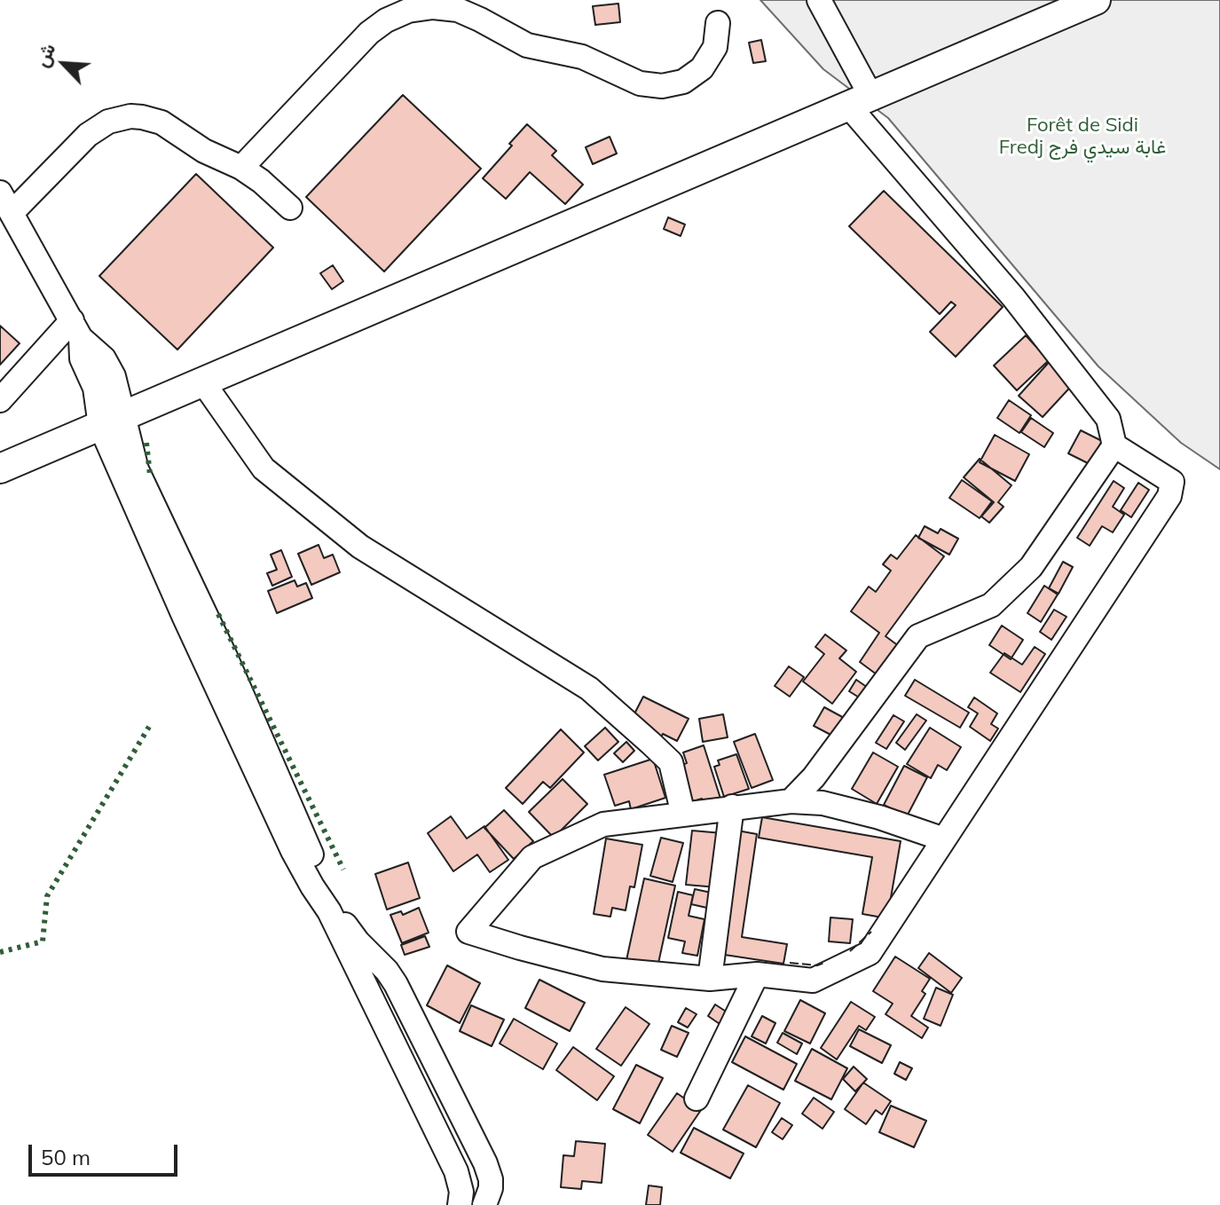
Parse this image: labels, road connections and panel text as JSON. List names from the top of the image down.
{
  "parks": ["Forêt de Sidi Fredj غابة سيدي فرج"],
  "scale_bar": "50 m",
  "north": "top left"
}
